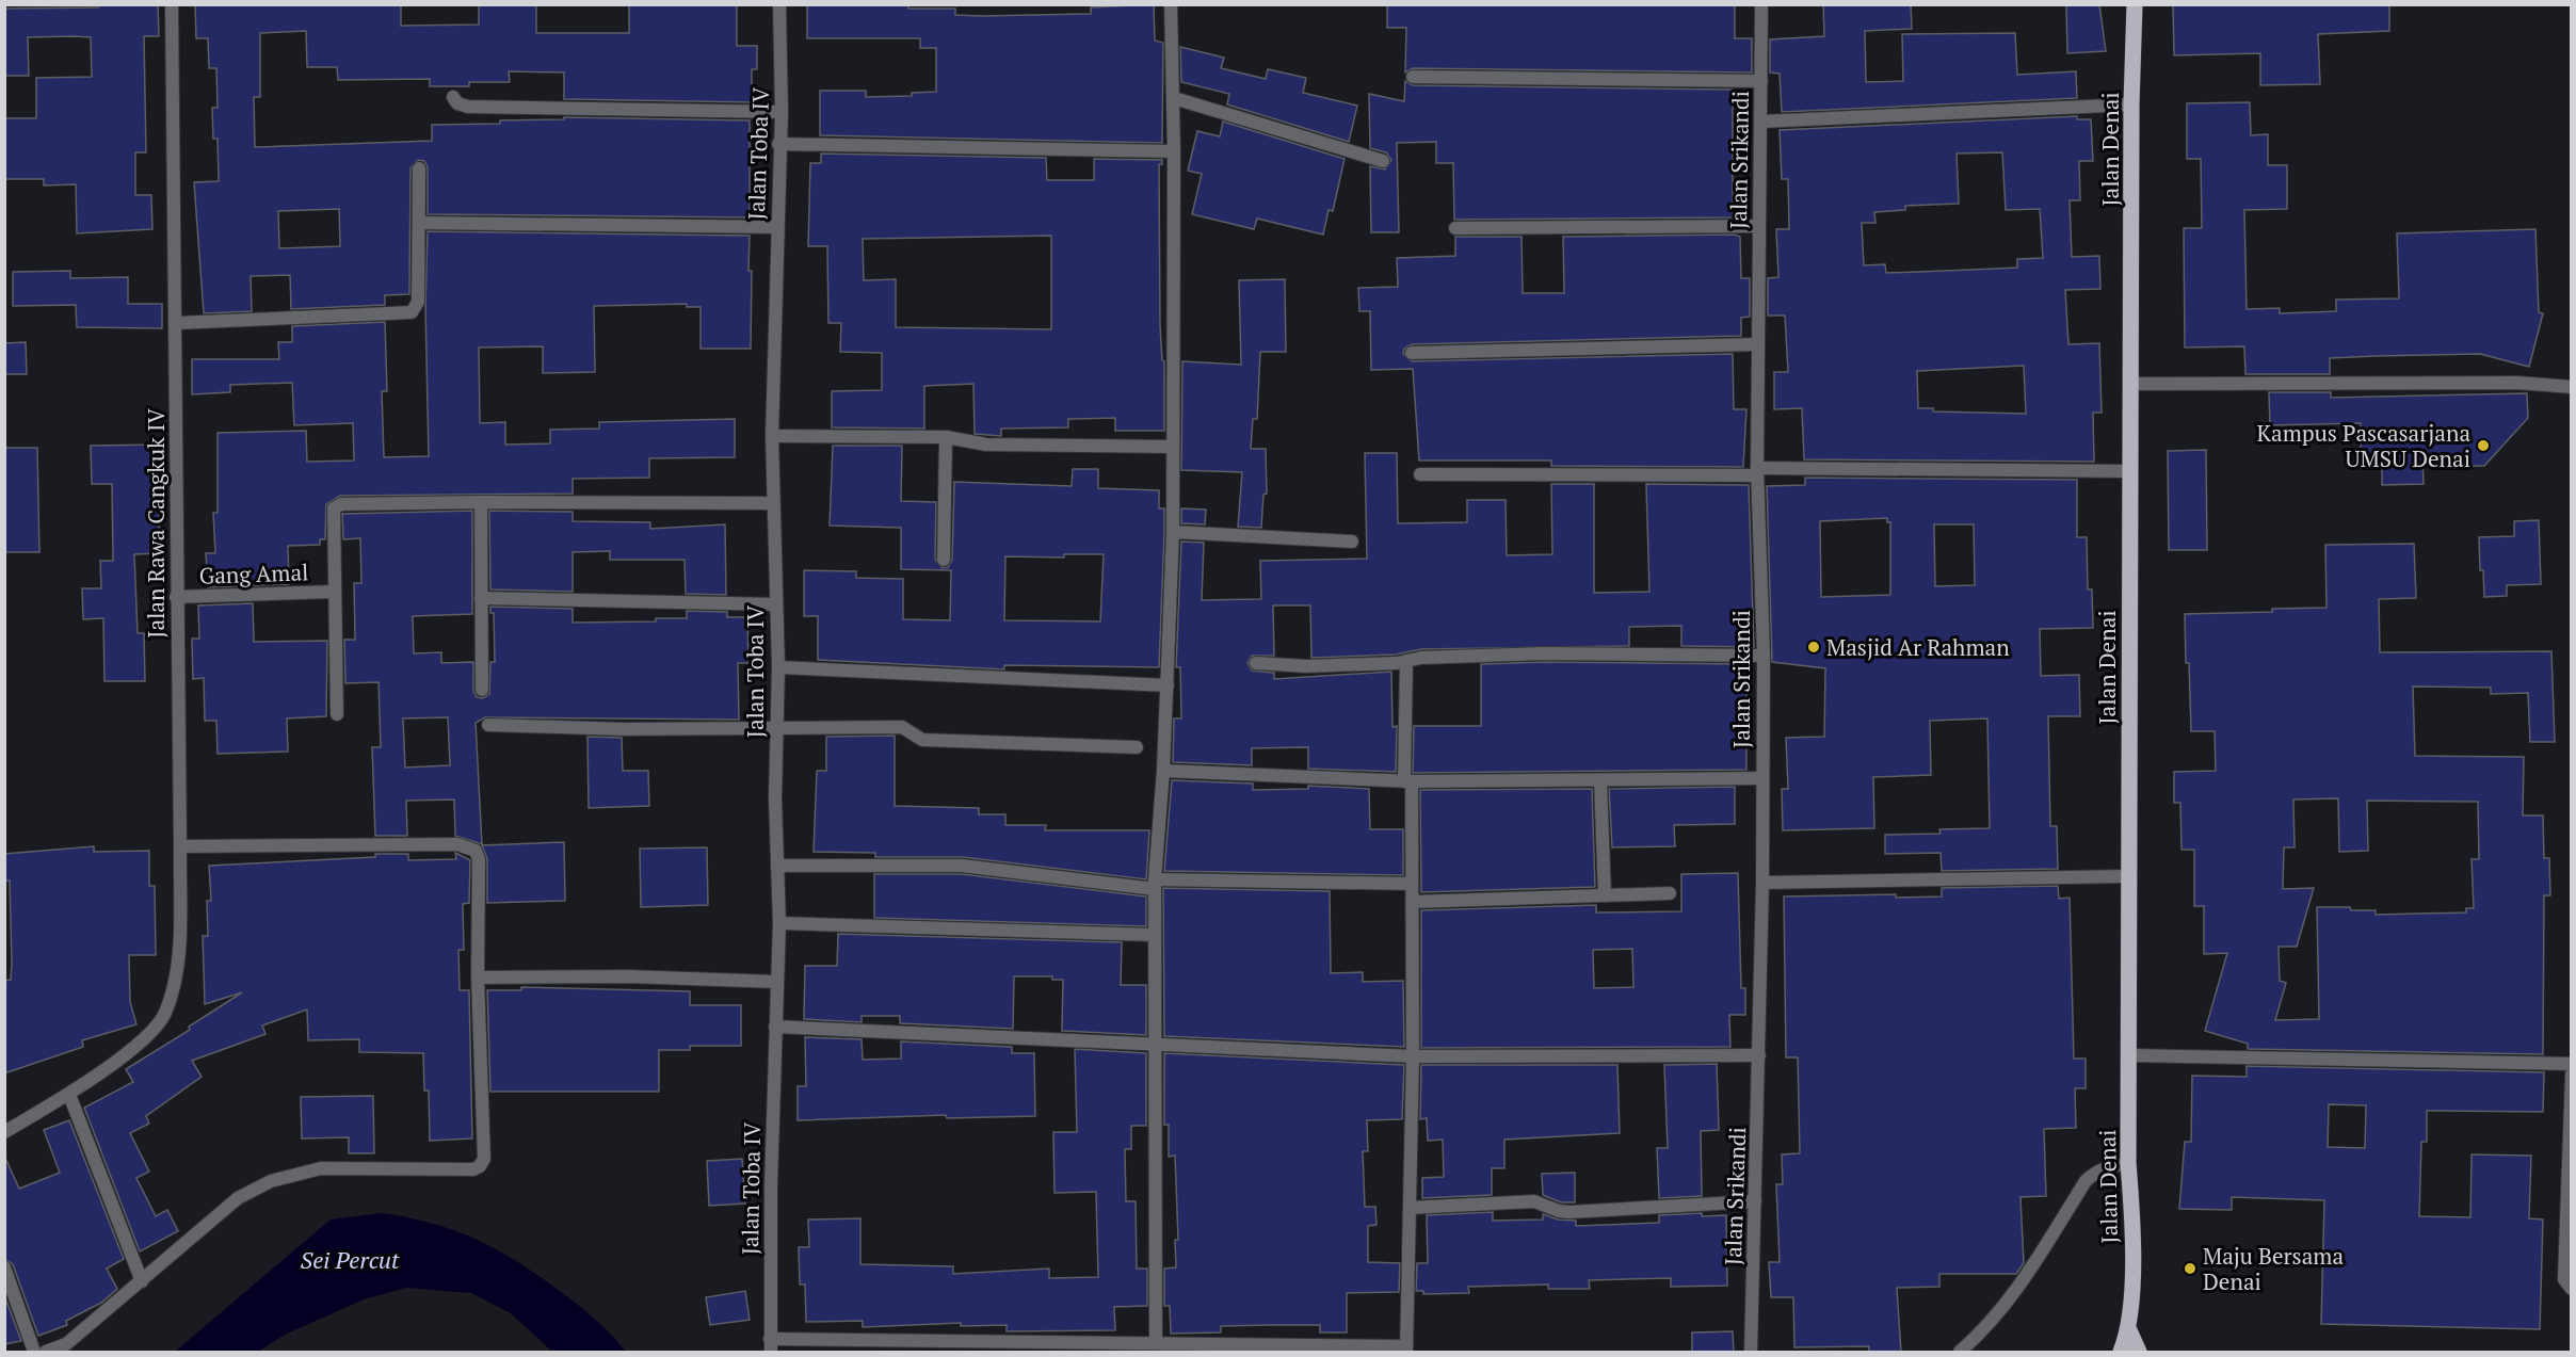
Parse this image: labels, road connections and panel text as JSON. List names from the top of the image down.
{
  "streets": {
    "main road": ["Jalan Denai"],
    "street": [
      "Jalan Toba IV",
      "Jalan Srikandi",
      "Jalan Rawa Cangkuk IV",
      "Gang Amal"
    ]
  },
  "crossings": [
    ["Jalan Rawa Cangkuk IV", "Gang Amal"]
  ],
  "water": ["Sei Percut"],
  "places": ["Kampus Pascasarjana UMSU Denai", "Masjid Ar Rahman", "Maju Bersama Denai"]
}
